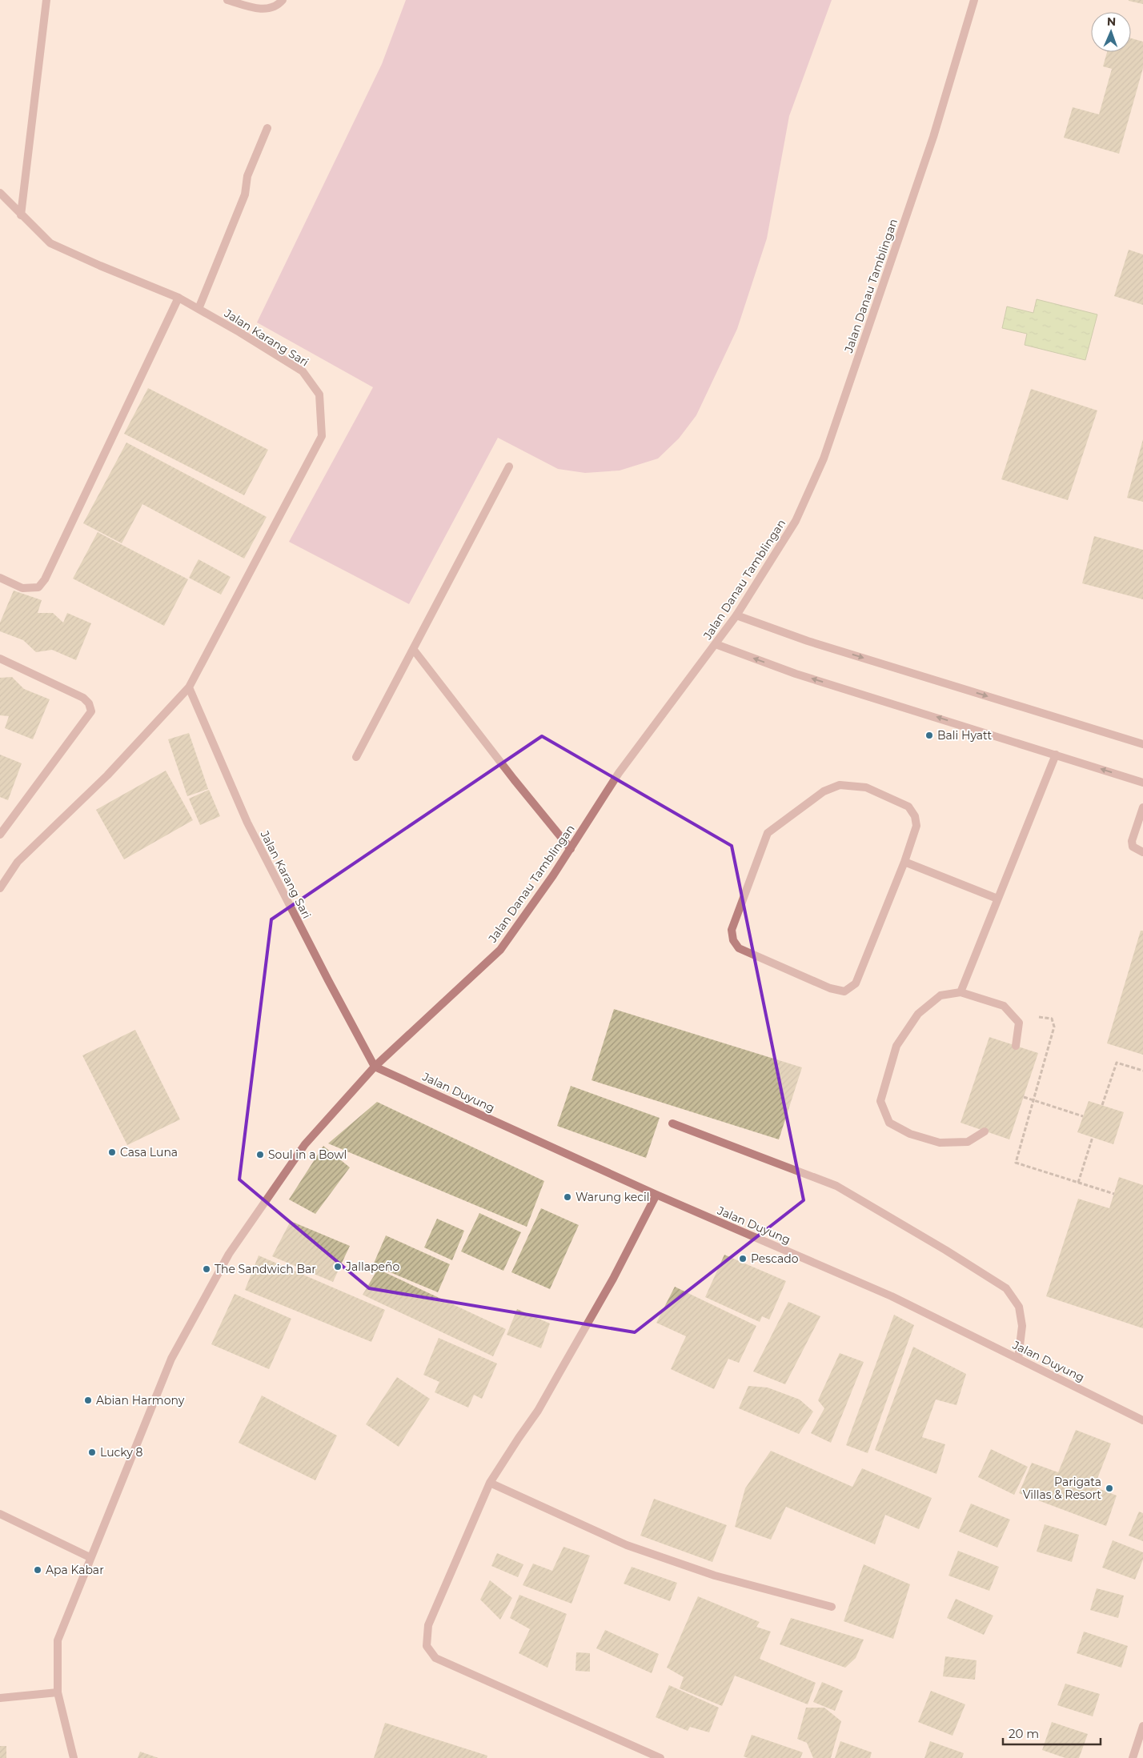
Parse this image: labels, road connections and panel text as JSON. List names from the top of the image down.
{
  "streets": {
    "street": ["Jalan Danau Tamblingan", "Jalan Karang Sari", "Jalan Duyung"]
  },
  "crossings": [
    ["Jalan Danau Tamblingan", "Jalan Karang Sari"],
    ["Jalan Danau Tamblingan", "Jalan Duyung"],
    ["Jalan Karang Sari", "Jalan Duyung"]
  ],
  "places": [
    "Bali Hyatt",
    "Casa Luna",
    "Soul in a Bowl",
    "Warung kecil",
    "Pescado",
    "Jallapeño",
    "The Sandwich Bar",
    "Abian Harmony",
    "Lucky 8",
    "Parigata Villas & Resort",
    "Apa Kabar"
  ],
  "scale_bar": "20 m",
  "north": "top"
}
